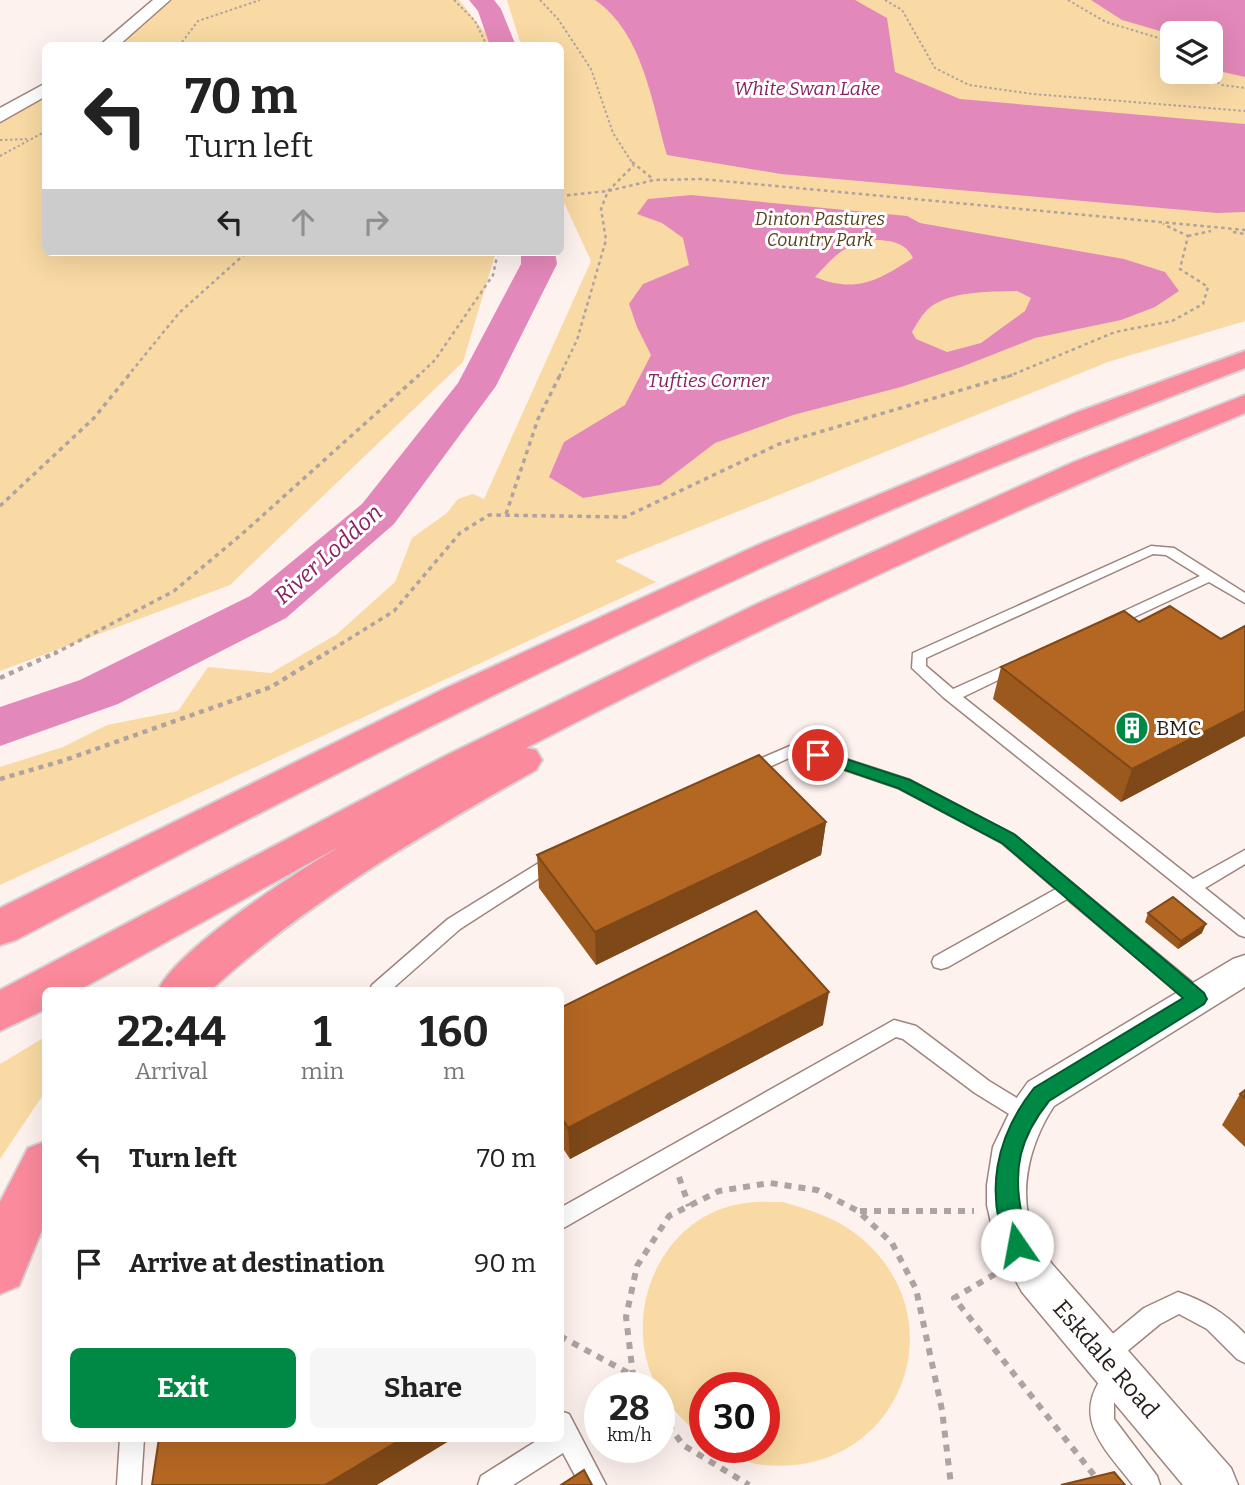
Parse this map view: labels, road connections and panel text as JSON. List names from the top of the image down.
{
  "streets": {
    "street": ["Eskdale Road"]
  },
  "water": ["White Swan Lake", "Tufties Corner", "River Loddon"],
  "parks": ["Dinton Pastures Country Park"],
  "places": {
    "building": ["BMC"]
  },
  "page": {
    "turn": ["70 m", "Turn left"],
    "eta": [
      "22:44",
      "Arrival",
      "1",
      "min",
      "160",
      "m"
    ],
    "list": [
      {
        "name": "Turn left",
        "value": "70 m"
      },
      {
        "name": "Arrive at destination",
        "value": "90 m"
      }
    ],
    "buttons": ["Exit", "Share"],
    "speed": "28 km/h",
    "limit": "30"
  }
}
